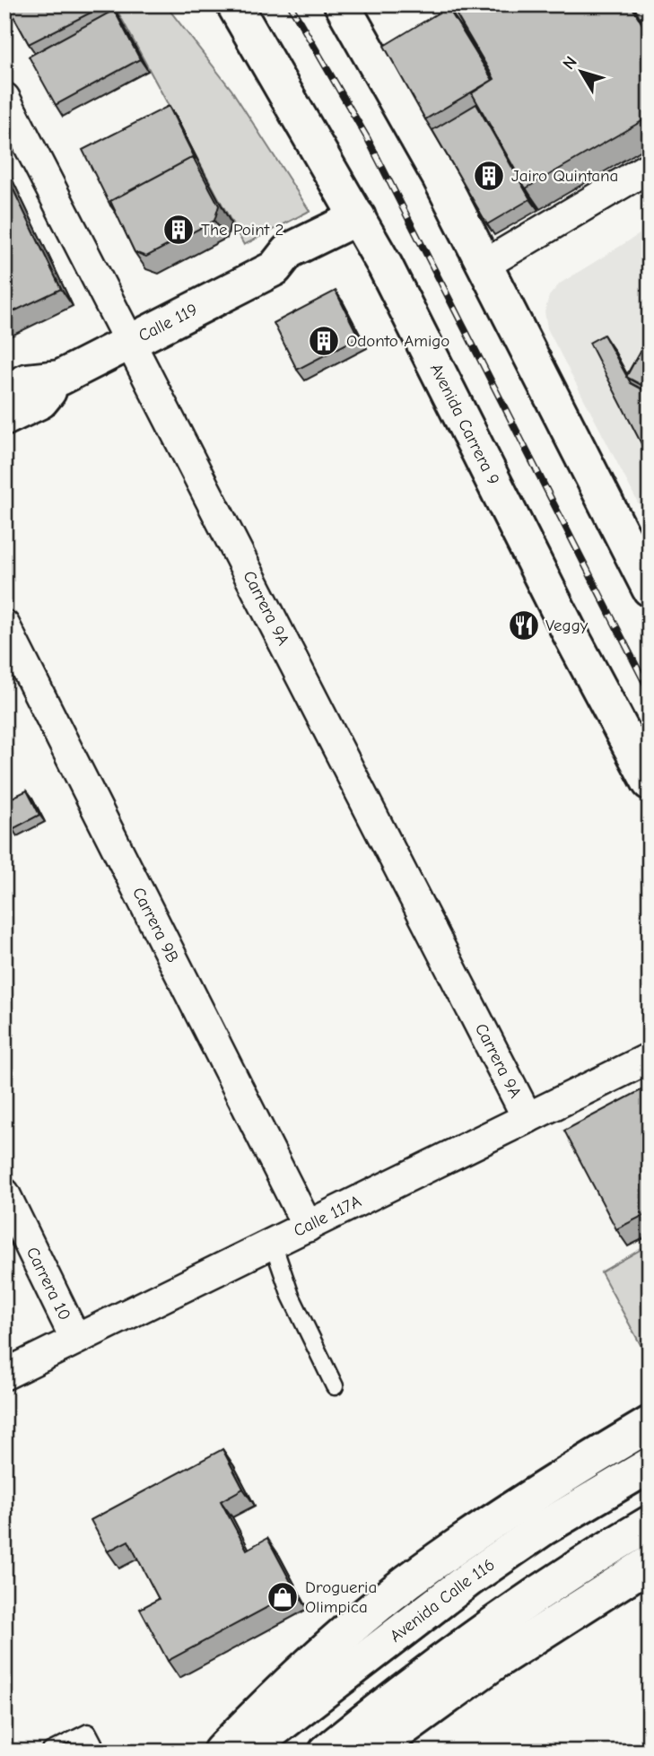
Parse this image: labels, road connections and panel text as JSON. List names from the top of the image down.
{
  "streets": {
    "main road": ["Calle 119", "Avenida Carrera 9", "Avenida Calle 116"],
    "street": [
      "Carrera 9A",
      "Carrera 9B",
      "Calle 117A",
      "Carrera 10"
    ]
  },
  "crossings": [
    ["Calle 119", "Avenida Carrera 9"],
    ["Calle 119", "Carrera 9A"],
    ["Carrera 9A", "Calle 117A"],
    ["Carrera 9B", "Calle 117A"],
    ["Calle 117A", "Carrera 10"]
  ],
  "places": {
    "building": ["Jairo Quintana", "The Point 2", "Odonto Amigo"],
    "restaurant": ["Veggy"],
    "shop": ["Drogueria Olimpica"]
  },
  "north": "top left"
}
